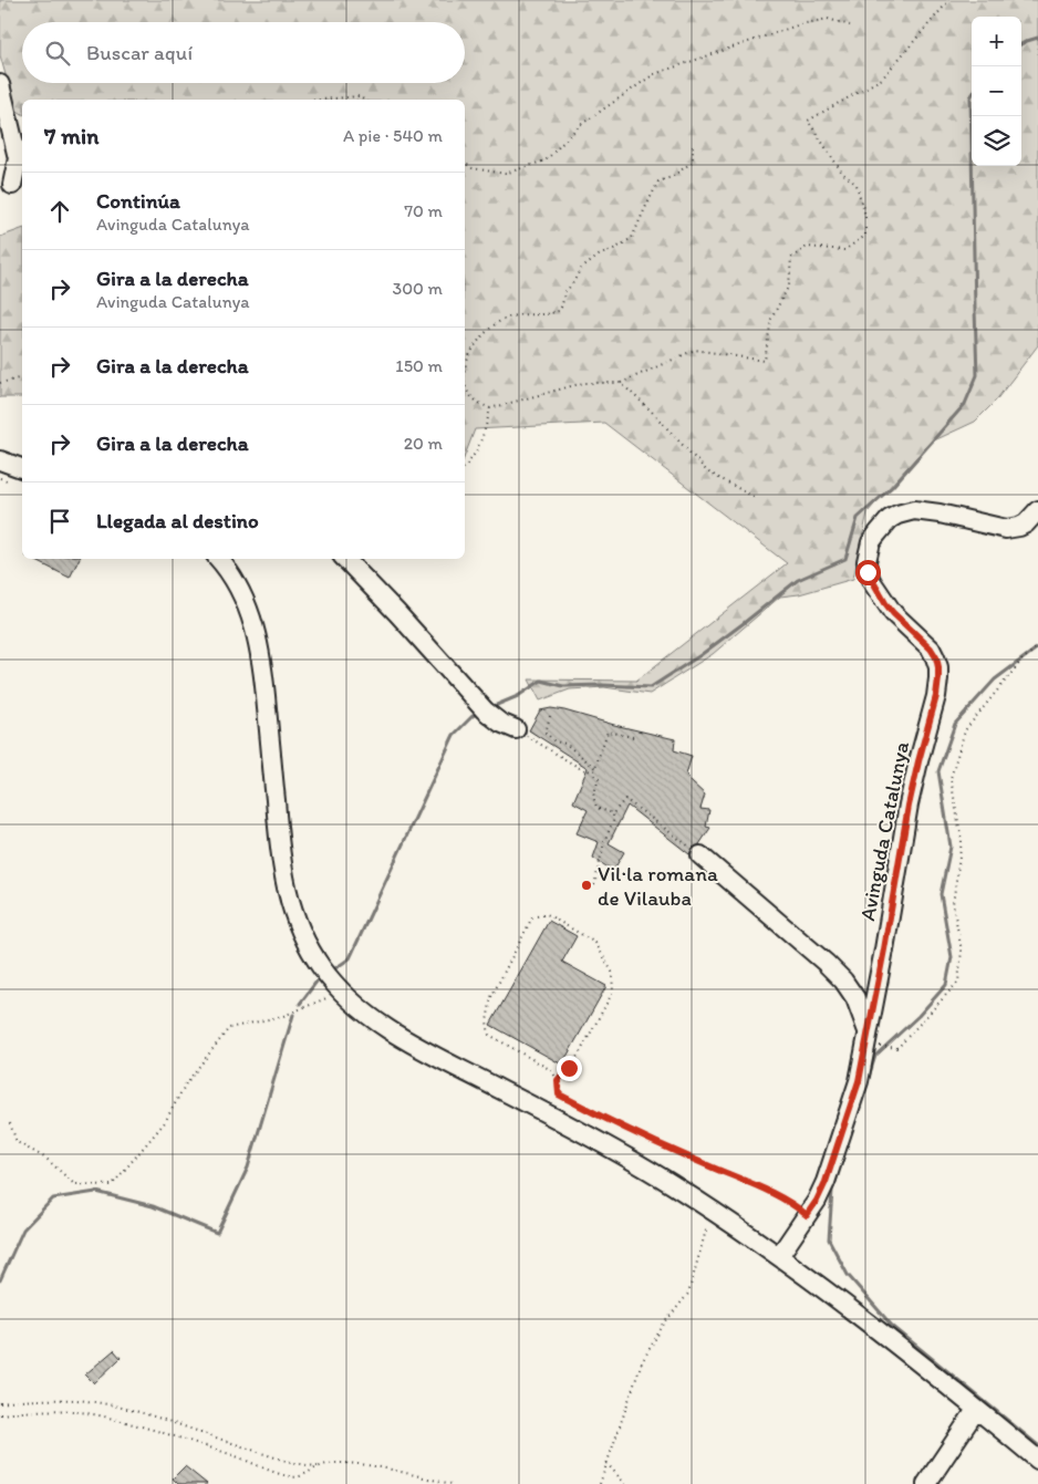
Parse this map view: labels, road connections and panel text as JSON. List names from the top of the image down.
{
  "streets": {
    "street": ["Avinguda Catalunya"]
  },
  "places": ["Vil·la romana de Vilauba"],
  "page": {
    "map_buttons": ["+", "−"],
    "search": "Buscar aquí",
    "heading": ["7 min", "A pie · 540 m"],
    "list": [
      ["Continúa", "Avinguda Catalunya", "70 m"],
      ["Gira a la derecha", "Avinguda Catalunya", "300 m"],
      ["Gira a la derecha", "150 m"],
      ["Gira a la derecha", "20 m"],
      "Llegada al destino"
    ]
  }
}
